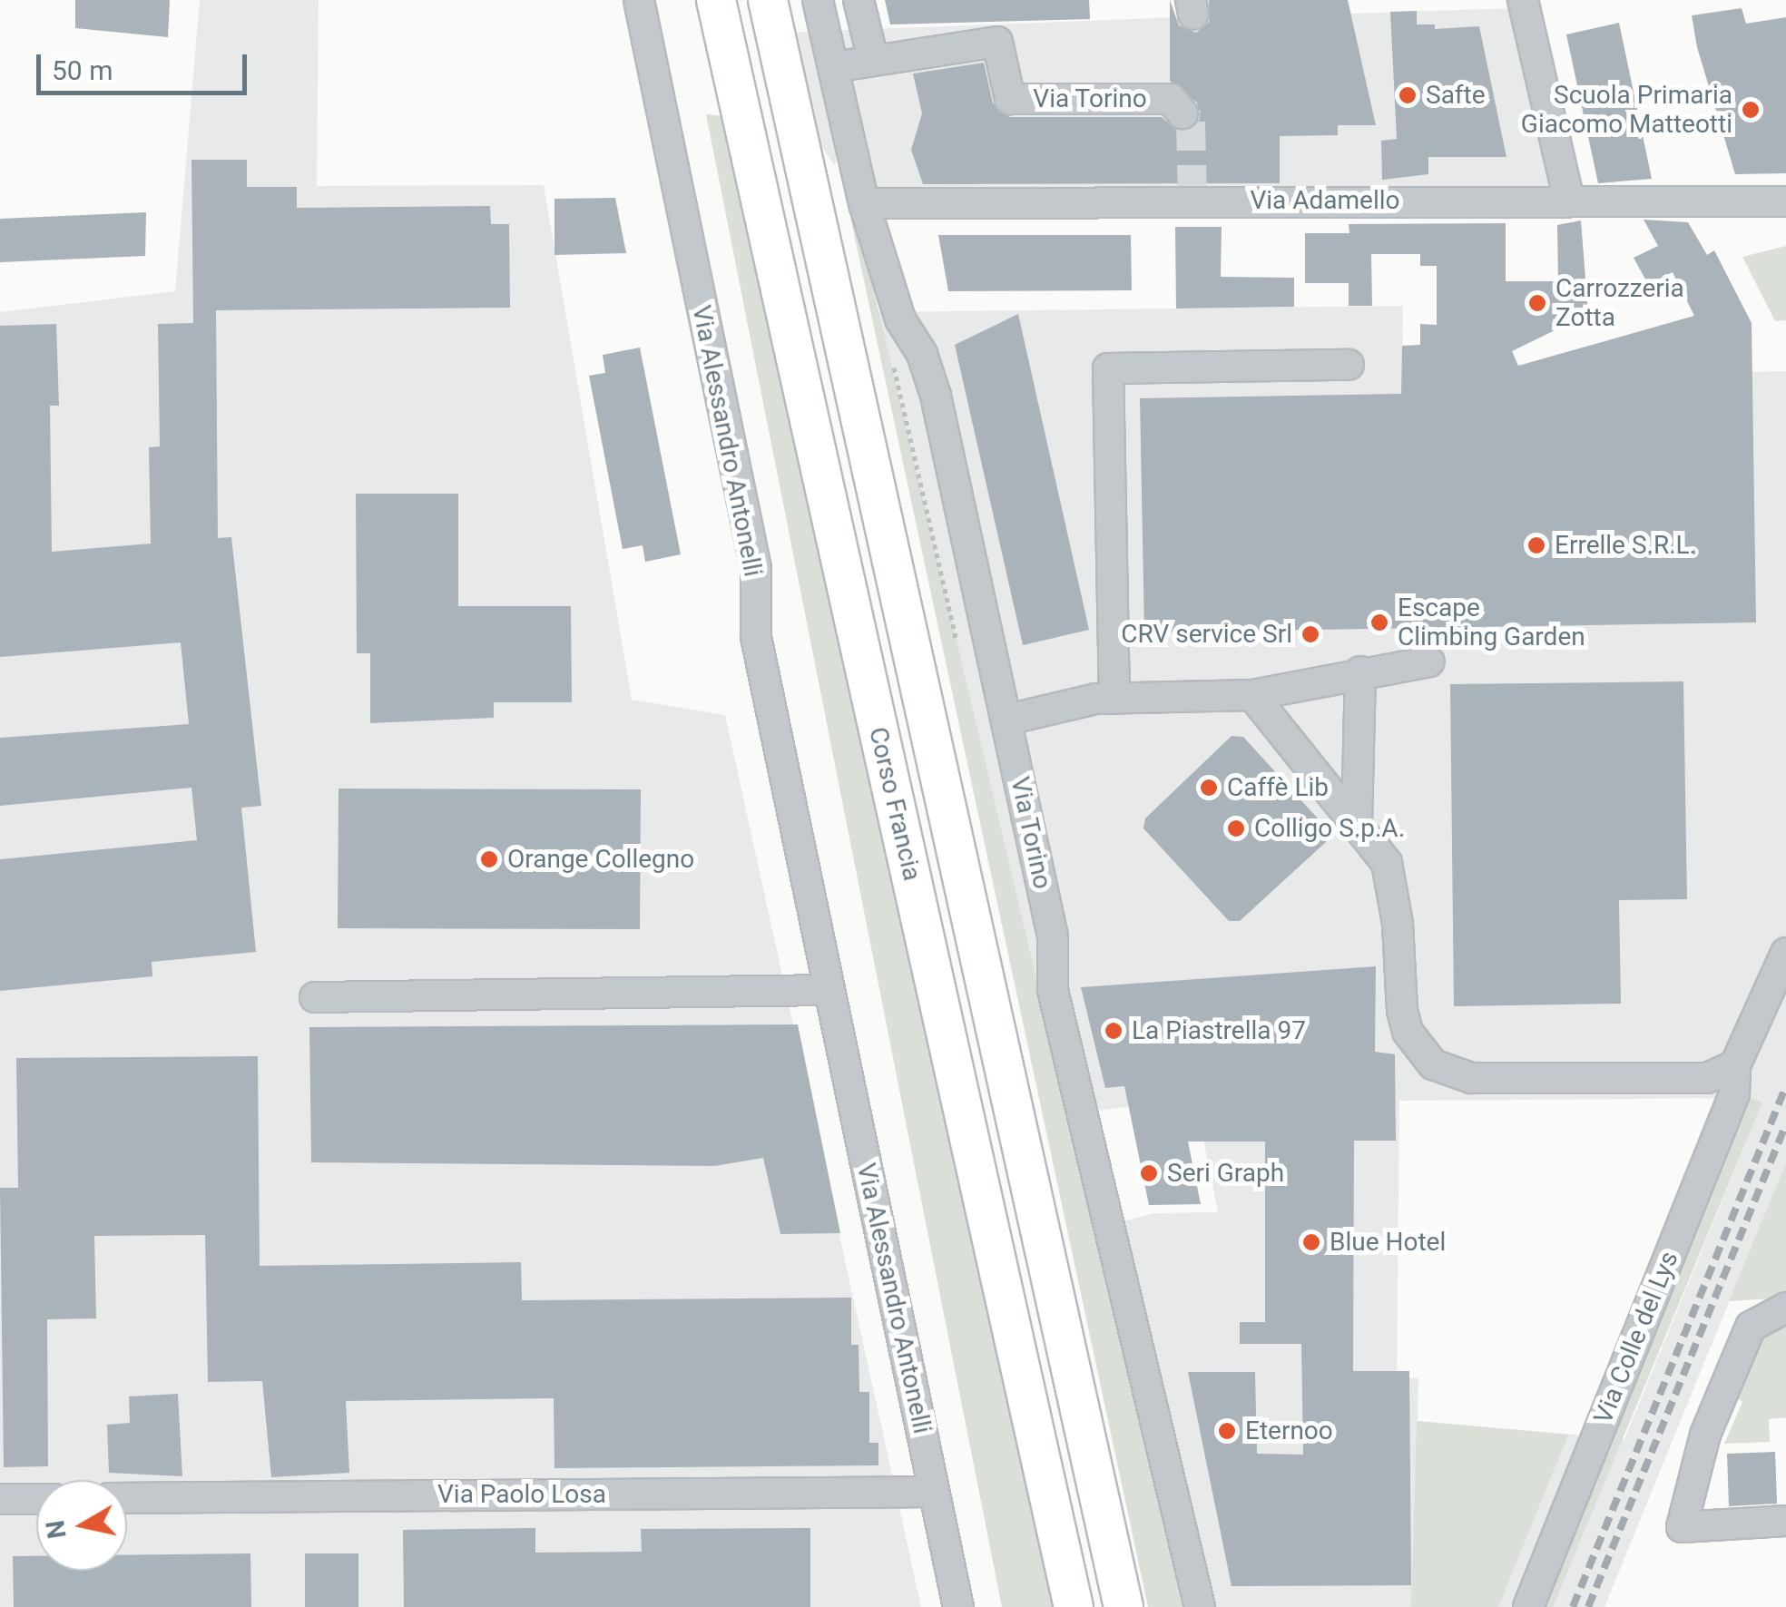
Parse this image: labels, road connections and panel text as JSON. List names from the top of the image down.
{
  "streets": {
    "main road": ["Corso Francia"],
    "street": [
      "Via Torino",
      "Via Adamello",
      "Via Alessandro Antonelli",
      "Via Colle del Lys",
      "Via Paolo Losa"
    ]
  },
  "crossings": [
    ["Via Torino", "Via Adamello"],
    ["Via Alessandro Antonelli", "Via Paolo Losa"]
  ],
  "places": [
    "Safte",
    "Scuola Primaria Giacomo Matteotti",
    "Carrozzeria Zotta",
    "Errelle S.R.L.",
    "Escape Climbing Garden",
    "CRV service Srl",
    "Caffè Lib",
    "Colligo S.p.A.",
    "Orange Collegno",
    "La Piastrella 97",
    "Seri Graph",
    "Blue Hotel",
    "Eternoo"
  ],
  "scale_bar": "50 m",
  "north": "left"
}
